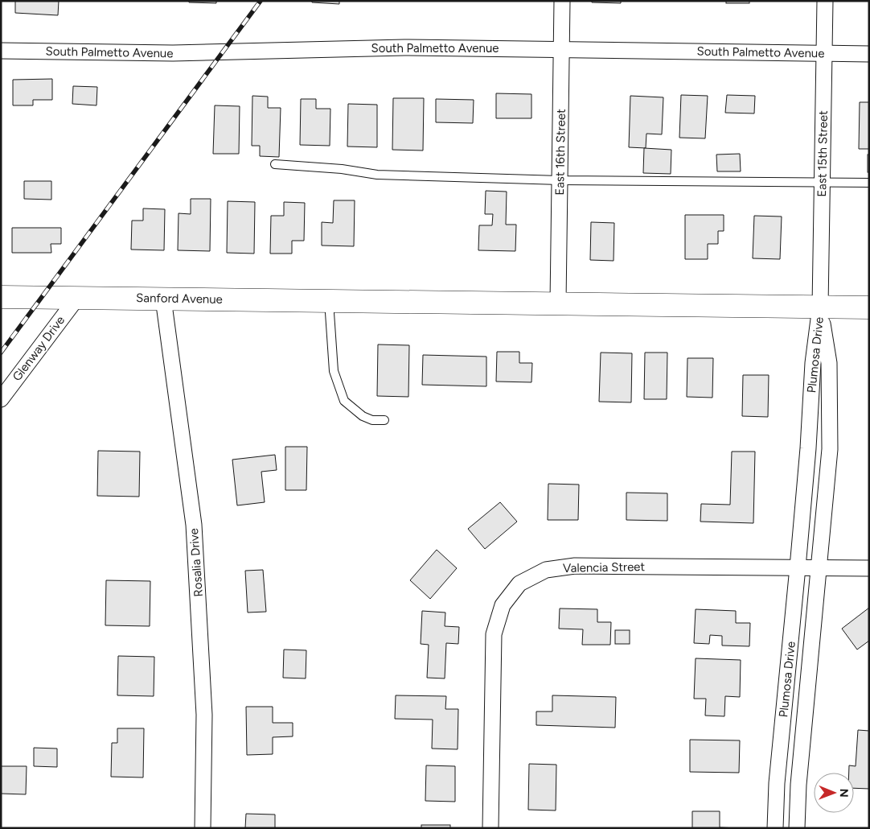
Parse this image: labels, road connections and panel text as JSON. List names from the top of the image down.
{
  "streets": {
    "main road": ["Sanford Avenue"],
    "street": [
      "South Palmetto Avenue",
      "East 16th Street",
      "East 15th Street",
      "Glenway Drive",
      "Plumosa Drive",
      "Rosalia Drive",
      "Valencia Street"
    ]
  },
  "crossings": [
    ["South Palmetto Avenue", "East 16th Street"],
    ["South Palmetto Avenue", "East 15th Street"],
    ["East 16th Street", "Sanford Avenue"],
    ["East 15th Street", "Sanford Avenue"],
    ["East 15th Street", "Plumosa Drive"],
    ["Sanford Avenue", "Glenway Drive"],
    ["Sanford Avenue", "Plumosa Drive"],
    ["Sanford Avenue", "Rosalia Drive"],
    ["Plumosa Drive", "Valencia Street"]
  ],
  "north": "right"
}
